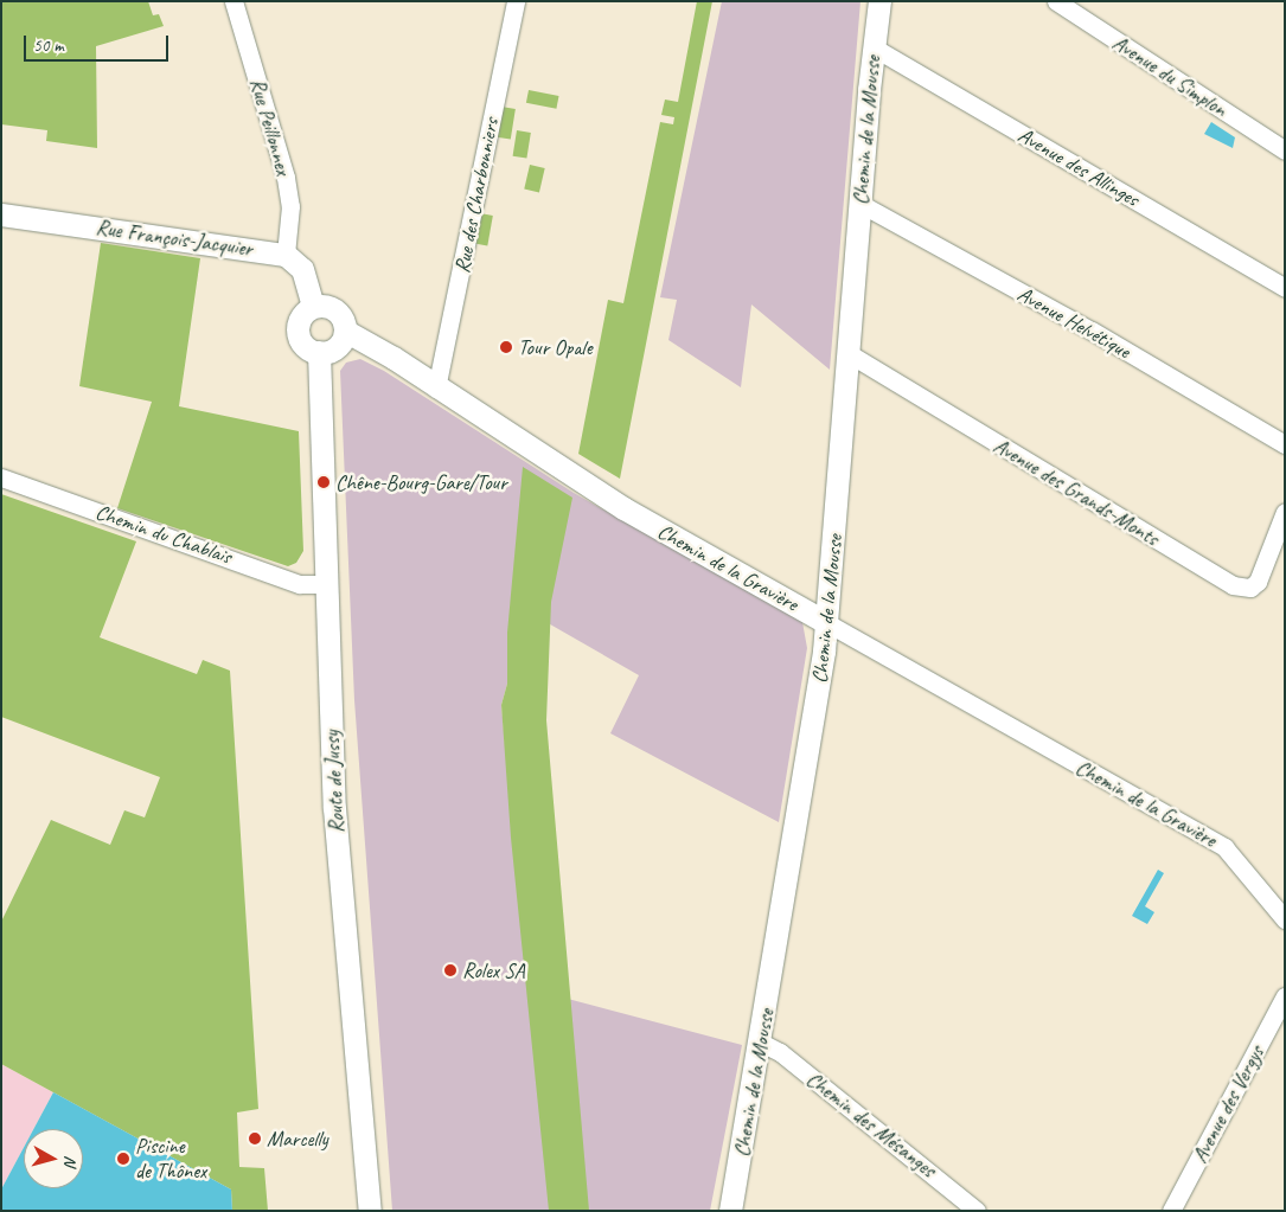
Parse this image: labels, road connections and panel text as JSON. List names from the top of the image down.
{
  "streets": {
    "street": [
      "Avenue du Simplon",
      "Rue Peillonnex",
      "Chemin de la Mousse",
      "Avenue des Allinges",
      "Rue des Charbonniers",
      "Rue François-Jacquier",
      "Avenue Helvétique",
      "Avenue des Grands-Monts",
      "Chemin du Chablais",
      "Chemin de la Gravière",
      "Route de Jussy",
      "Avenue des Vergys",
      "Chemin des Mésanges"
    ]
  },
  "crossings": [
    ["Rue Peillonnex", "Rue François-Jacquier"],
    ["Chemin de la Mousse", "Avenue des Allinges"],
    ["Chemin de la Mousse", "Avenue Helvétique"],
    ["Chemin de la Mousse", "Avenue des Grands-Monts"],
    ["Chemin de la Mousse", "Chemin de la Gravière"],
    ["Chemin de la Mousse", "Chemin des Mésanges"],
    ["Rue des Charbonniers", "Chemin de la Gravière"],
    ["Chemin du Chablais", "Route de Jussy"],
    ["Chemin de la Gravière", "Route de Jussy"]
  ],
  "places": [
    "Tour Opale",
    "Chêne-Bourg-Gare/Tour",
    "Rolex SA",
    "Marcelly",
    "Piscine de Thônex"
  ],
  "scale_bar": "50 m",
  "north": "right"
}
